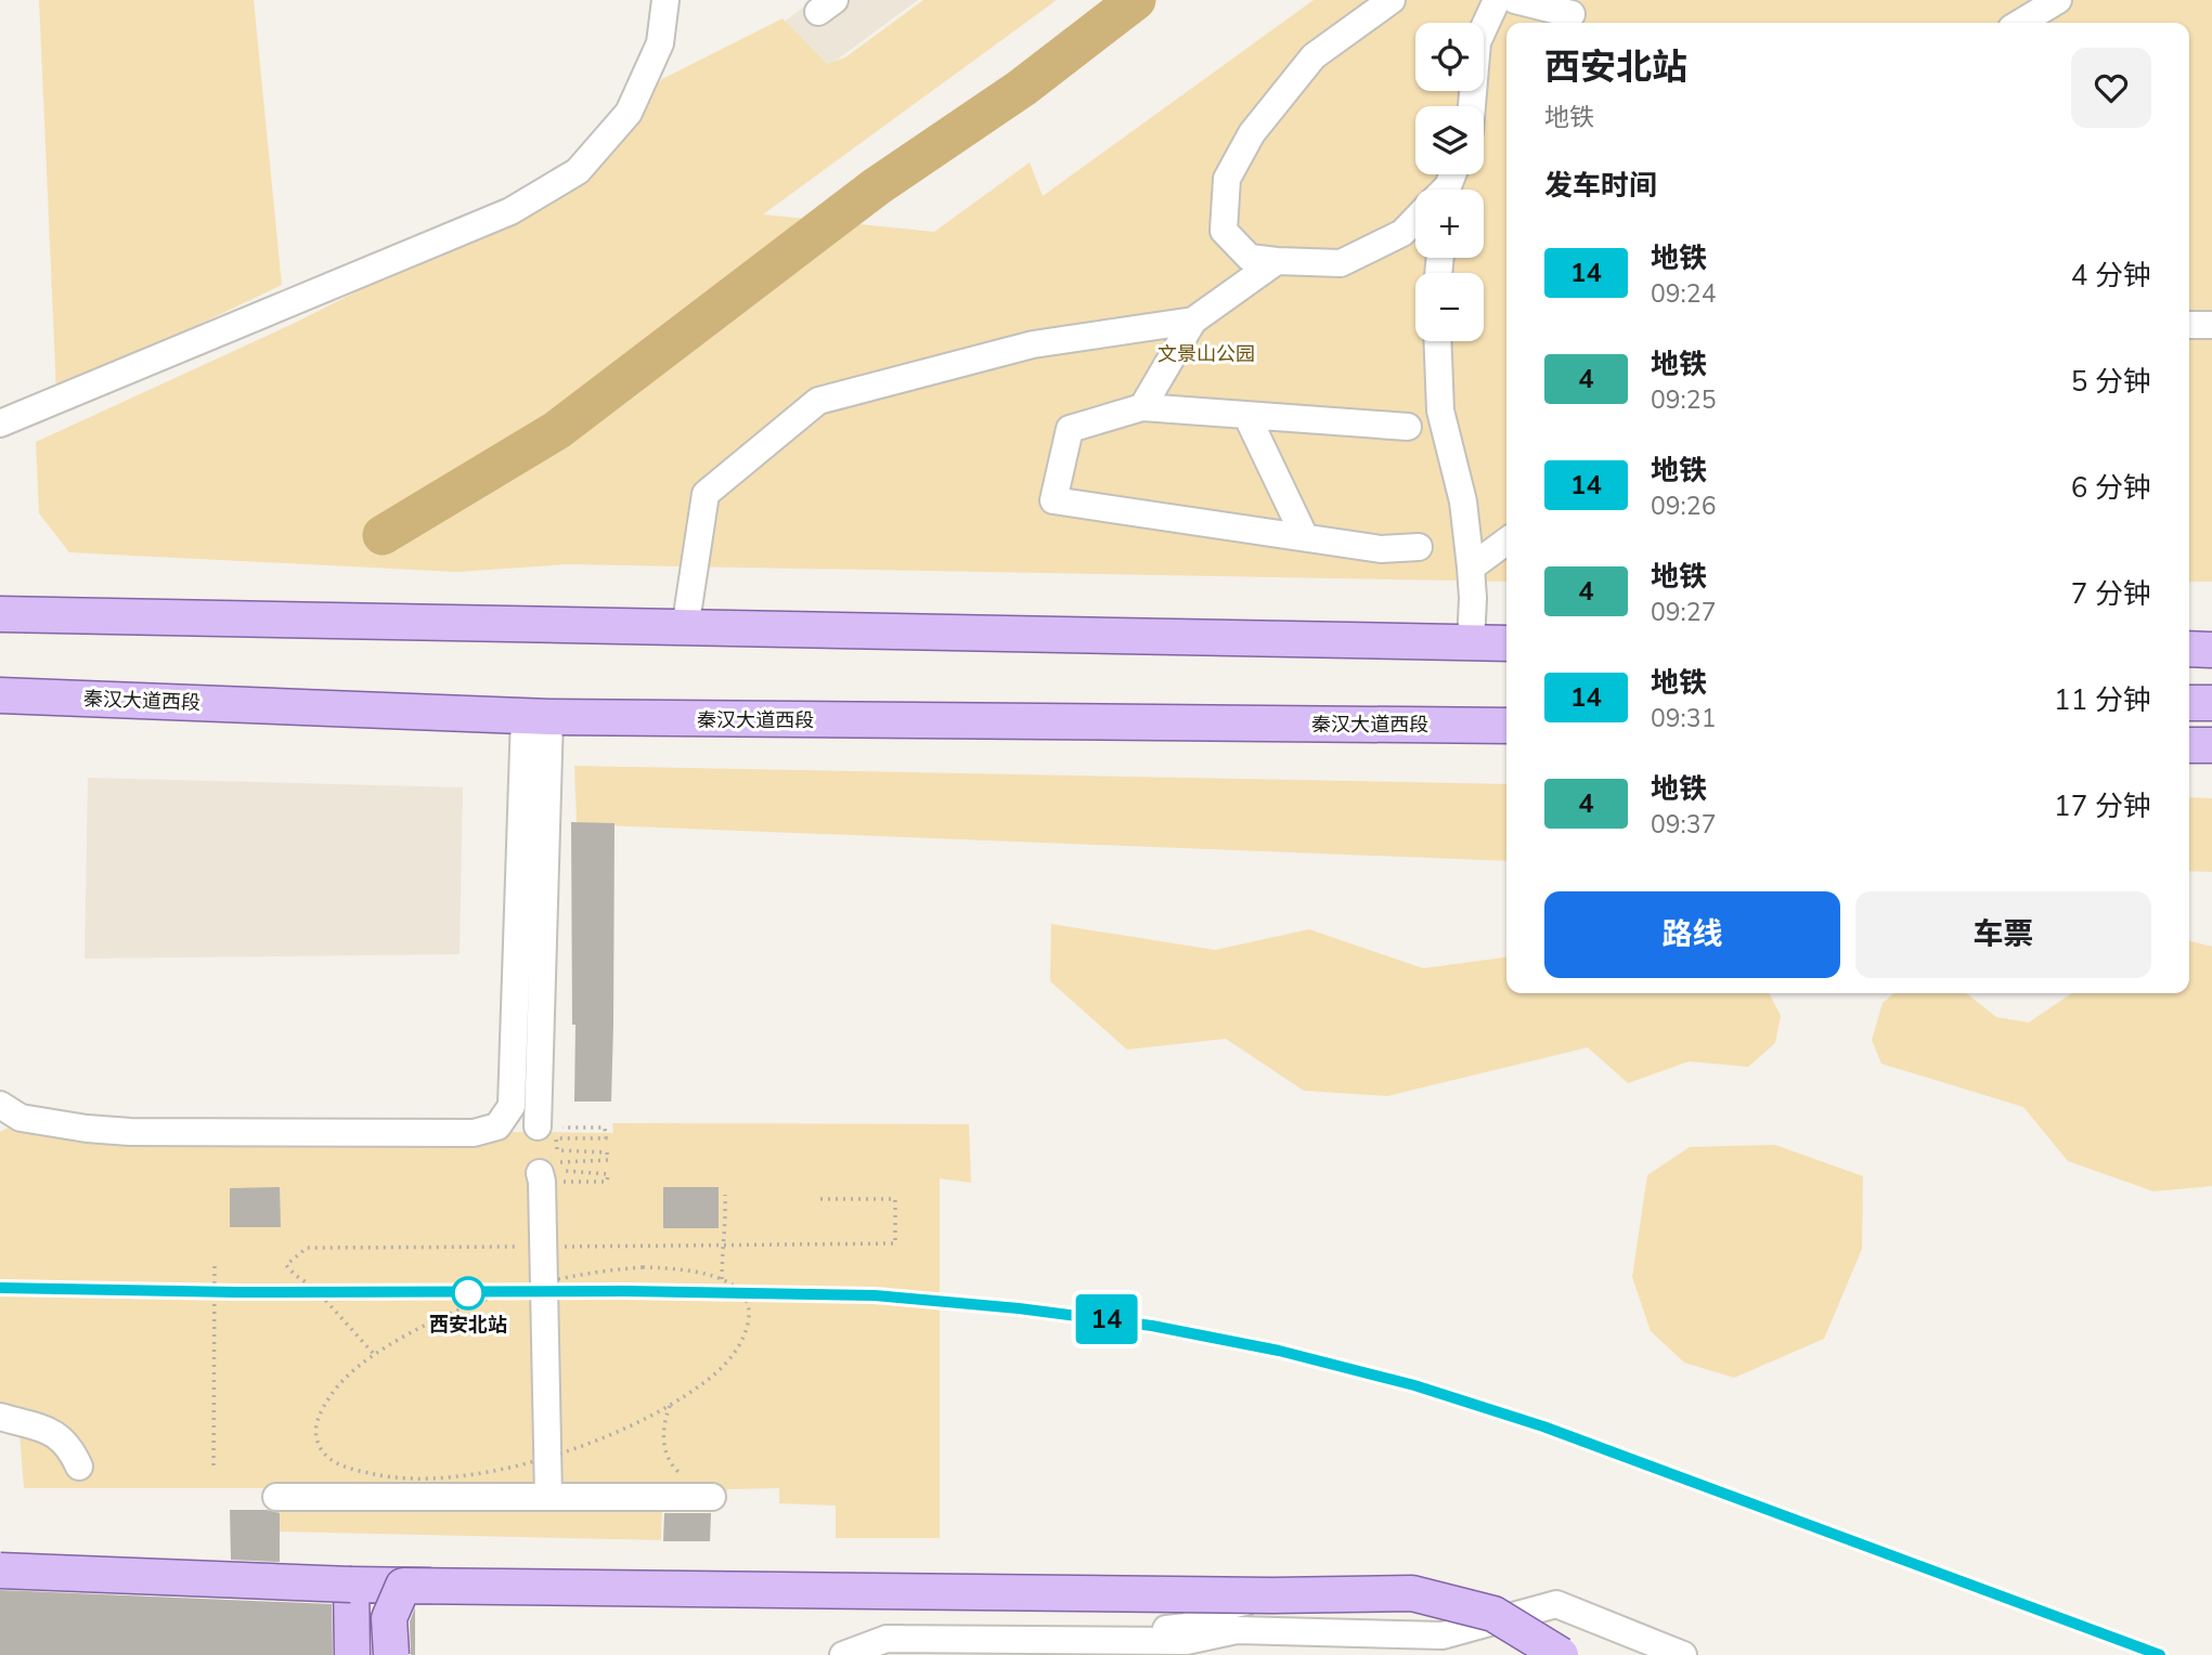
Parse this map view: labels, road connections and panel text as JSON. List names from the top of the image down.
{
  "streets": {
    "main road": ["秦汉大道西段"]
  },
  "parks": ["文景山公园"],
  "places": ["西安北站"],
  "lines": ["metro line 14"],
  "page": {
    "on_map": "14",
    "map_buttons": ["+", "−"],
    "heading": [
      ["西安北站", "地铁"],
      "发车时间"
    ],
    "list": [
      {
        "mark": "14",
        "name": "地铁",
        "note": "09:24",
        "value": "4 分钟"
      },
      {
        "mark": "4",
        "name": "地铁",
        "note": "09:25",
        "value": "5 分钟"
      },
      {
        "mark": "14",
        "name": "地铁",
        "note": "09:26",
        "value": "6 分钟"
      },
      {
        "mark": "4",
        "name": "地铁",
        "note": "09:27",
        "value": "7 分钟"
      },
      {
        "mark": "14",
        "name": "地铁",
        "note": "09:31",
        "value": "11 分钟"
      },
      {
        "mark": "4",
        "name": "地铁",
        "note": "09:37",
        "value": "17 分钟"
      }
    ],
    "buttons": ["路线", "车票"]
  }
}
